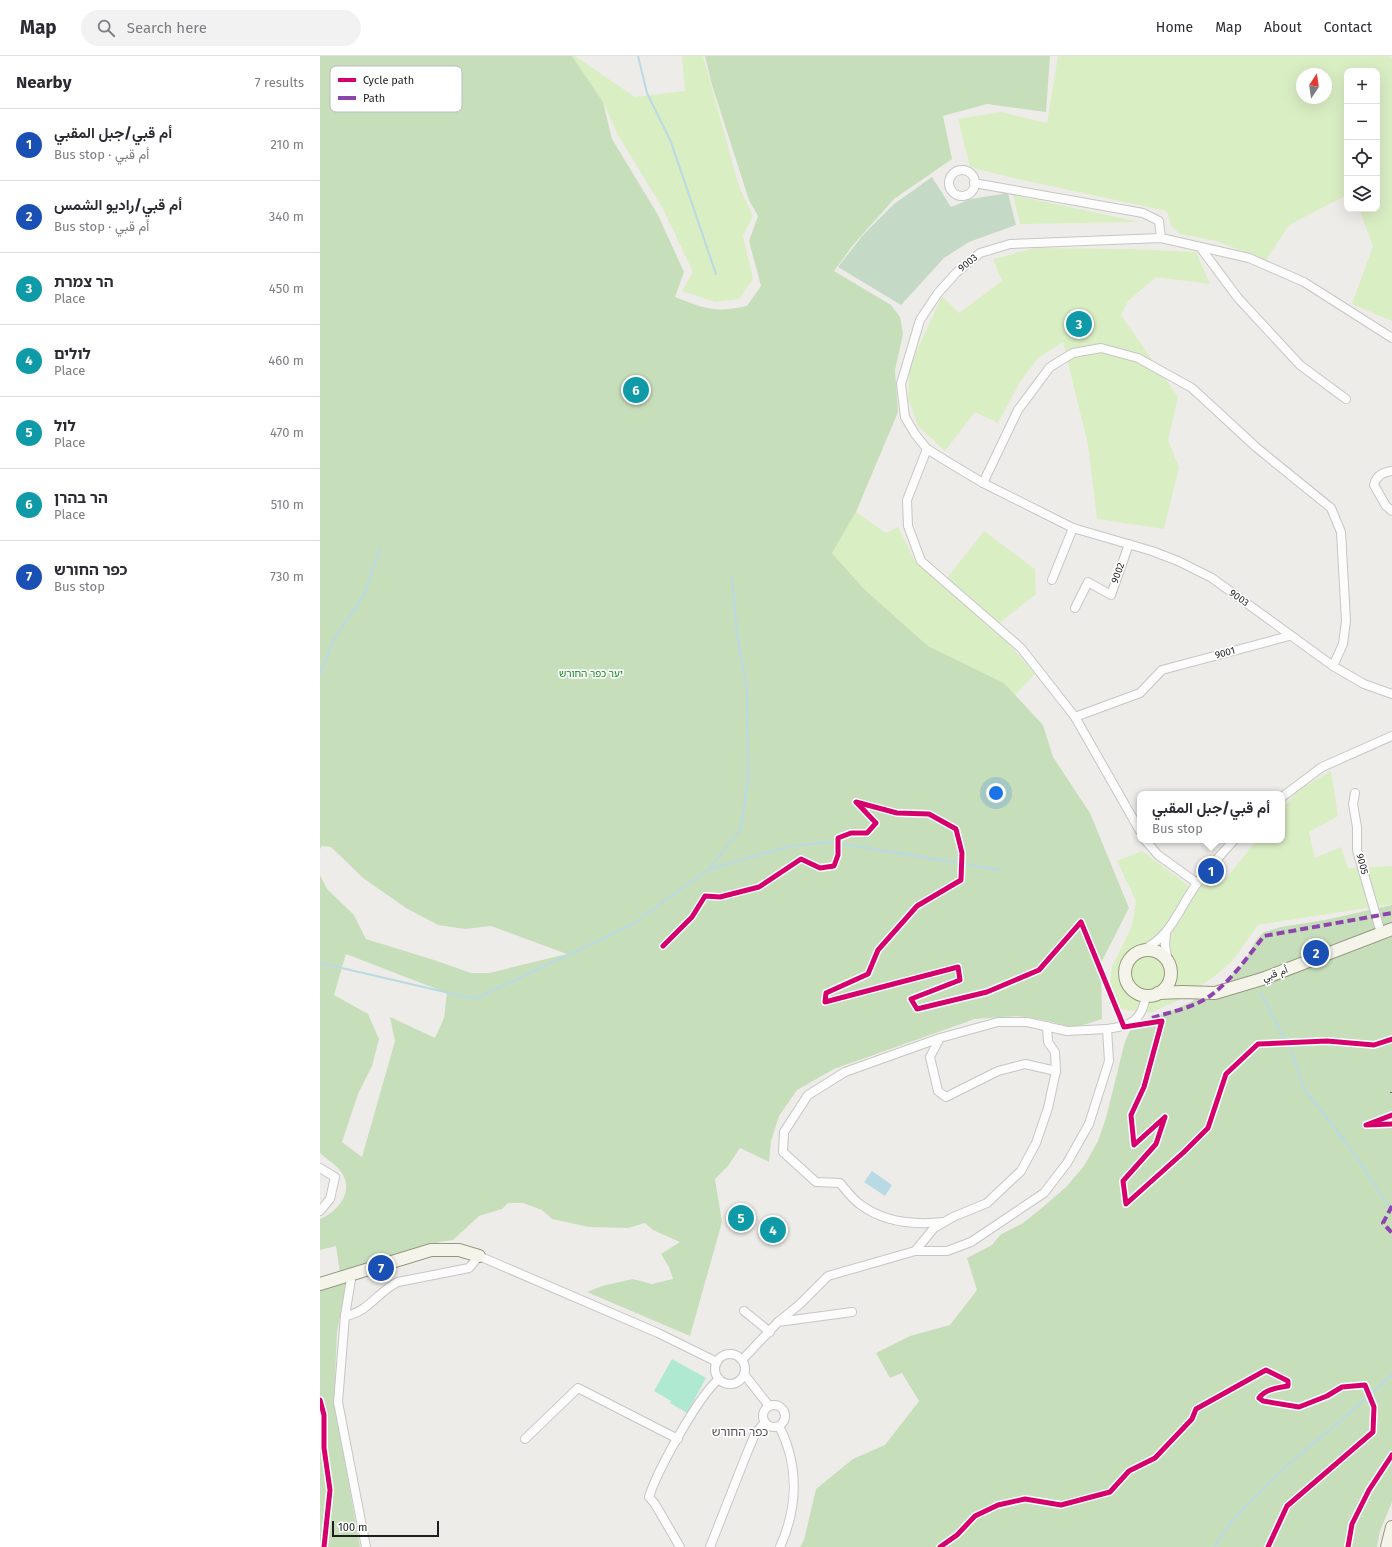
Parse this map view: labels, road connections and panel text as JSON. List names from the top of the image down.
{
  "streets": {
    "street": [
      "9003",
      "9002",
      "9001",
      "9005",
      "أم قبي"
    ]
  },
  "crossings": [
    ["9003", "9002"],
    ["9003", "9001"],
    ["9005", "أم قبي"]
  ],
  "districts": ["כפר החורש"],
  "parks": ["יער כפר החורש"],
  "legend": ["Cycle path", "Path"],
  "scale_bar": "100 m",
  "north": "top",
  "page": {
    "header": "Map",
    "search": "Search here",
    "nav": [
      "Home",
      "Map",
      "About",
      "Contact"
    ],
    "heading": ["Nearby", "7 results"],
    "map_buttons": ["+", "−"],
    "list": [
      {
        "mark": "1",
        "name": "أم قبي/جبل المقبي",
        "note": "Bus stop · أم قبي",
        "value": "210 m"
      },
      {
        "mark": "2",
        "name": "أم قبي/راديو الشمس",
        "note": "Bus stop · أم قبي",
        "value": "340 m"
      },
      {
        "mark": "3",
        "name": "הר צמרת",
        "note": "Place",
        "value": "450 m"
      },
      {
        "mark": "4",
        "name": "לולים",
        "note": "Place",
        "value": "460 m"
      },
      {
        "mark": "5",
        "name": "לול",
        "note": "Place",
        "value": "470 m"
      },
      {
        "mark": "6",
        "name": "הר בהרן",
        "note": "Place",
        "value": "510 m"
      },
      {
        "mark": "7",
        "name": "כפר החורש",
        "note": "Bus stop",
        "value": "730 m"
      }
    ],
    "pins": [
      "3",
      "6",
      "1",
      "2",
      "5",
      "4",
      "7"
    ],
    "popup": ["أم قبي/جبل المقبي", "Bus stop"],
    "scale": "100 m"
  }
}
